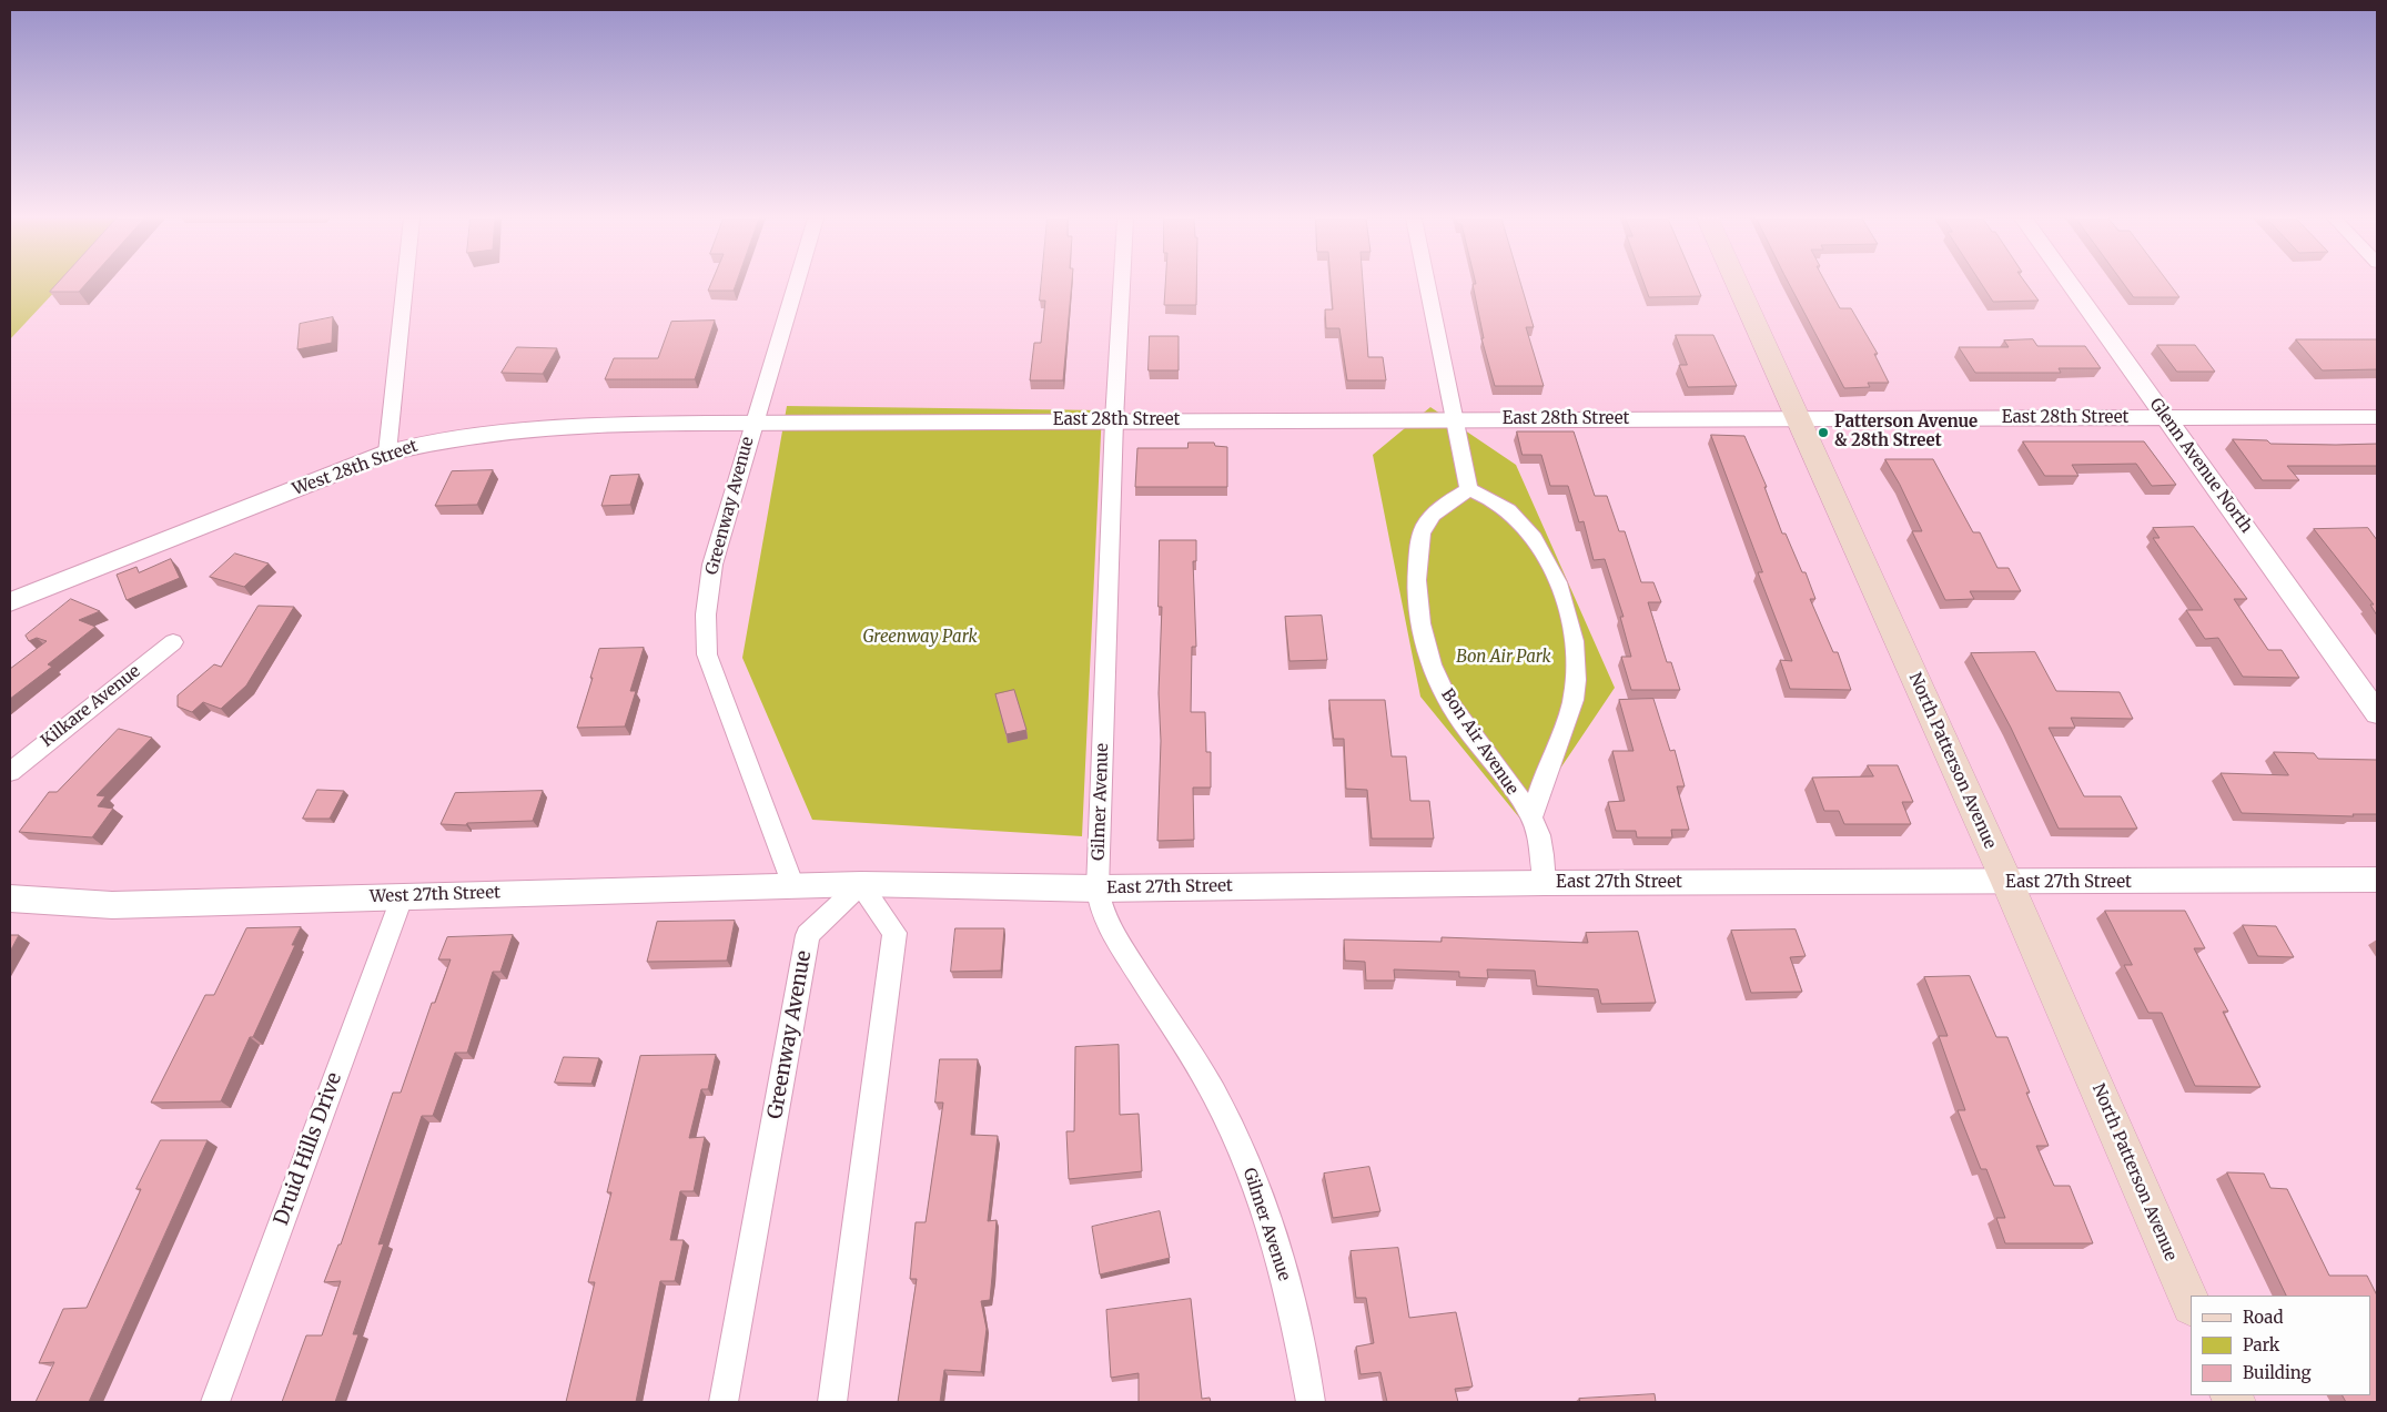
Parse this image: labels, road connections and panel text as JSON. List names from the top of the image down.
{
  "streets": {
    "main road": ["North Patterson Avenue"],
    "street": [
      "East 28th Street",
      "Glenn Avenue North",
      "West 28th Street",
      "Greenway Avenue",
      "Kilkare Avenue",
      "Bon Air Avenue",
      "Gilmer Avenue",
      "East 27th Street",
      "West 27th Street",
      "Druid Hills Drive"
    ]
  },
  "crossings": [
    ["East 28th Street", "Glenn Avenue North"],
    ["East 28th Street", "West 28th Street"],
    ["East 28th Street", "Greenway Avenue"],
    ["East 28th Street", "North Patterson Avenue"],
    ["East 28th Street", "Gilmer Avenue"],
    ["West 28th Street", "Greenway Avenue"],
    ["Greenway Avenue", "East 27th Street"],
    ["Greenway Avenue", "West 27th Street"],
    ["Bon Air Avenue", "East 27th Street"],
    ["North Patterson Avenue", "East 27th Street"],
    ["Gilmer Avenue", "East 27th Street"],
    ["East 27th Street", "West 27th Street"],
    ["West 27th Street", "Druid Hills Drive"]
  ],
  "parks": ["Greenway Park", "Bon Air Park"],
  "places": ["Patterson Avenue & 28th Street"],
  "legend": ["Road", "Park", "Building"]
}
